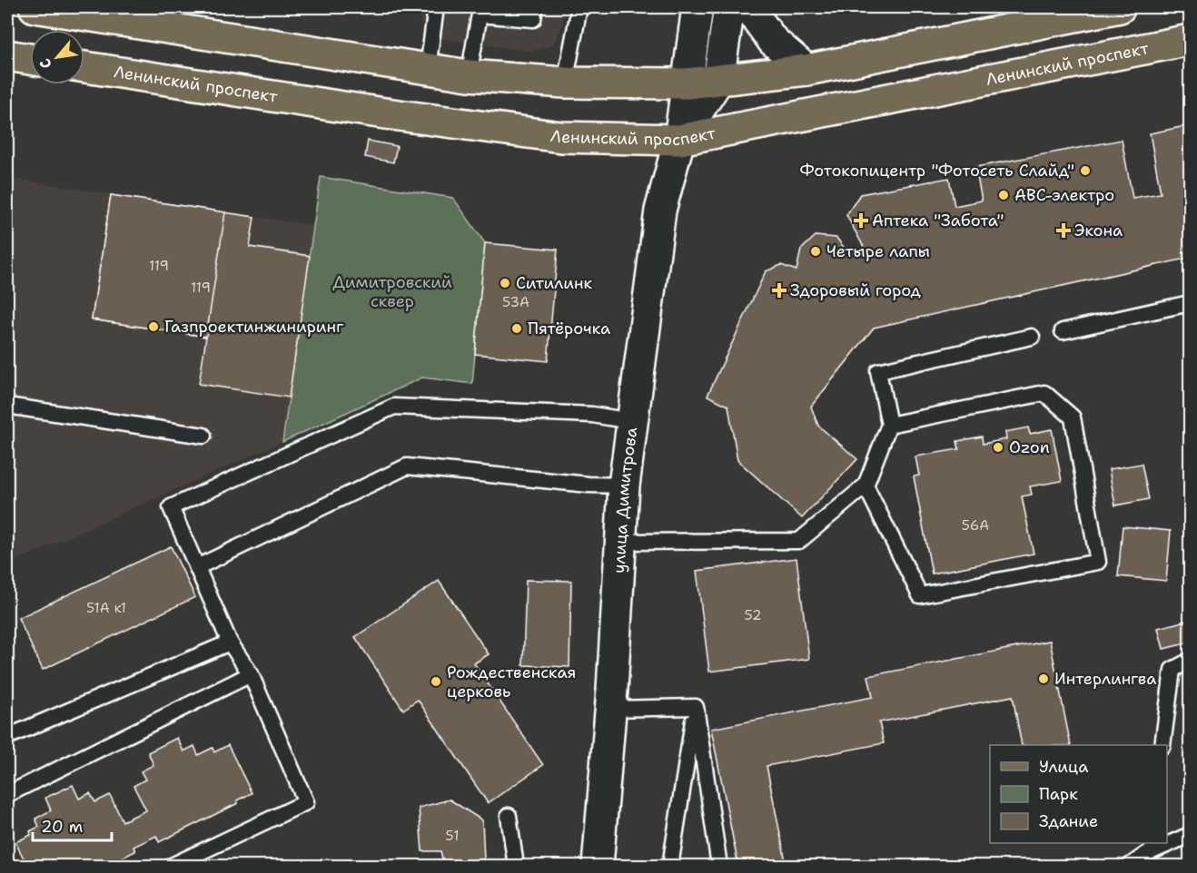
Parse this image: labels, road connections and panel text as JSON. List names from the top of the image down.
{
  "streets": {
    "main road": ["Ленинский проспект"],
    "street": ["улица Димитрова"]
  },
  "crossings": [
    ["Ленинский проспект", "улица Димитрова"]
  ],
  "parks": ["Димитровский сквер"],
  "places": {
    "other": [
      "Фотокопицентр \"Фотосеть Слайд\"",
      "АВС-электро",
      "Четыре лапы",
      "Ситилинк",
      "Газпроектинжиниринг",
      "Пятёрочка",
      "Ozon",
      "Интерлингва",
      "Рождественская церковь"
    ],
    "health": ["Аптека \"Забота\"", "Экона", "Здоровый город"]
  },
  "house_numbers": [
    "119",
    "119",
    "53А",
    "56А",
    "51А к1",
    "52",
    "51"
  ],
  "legend": ["Улица", "Парк", "Здание"],
  "scale_bar": "20 m",
  "north": "bottom left"
}
